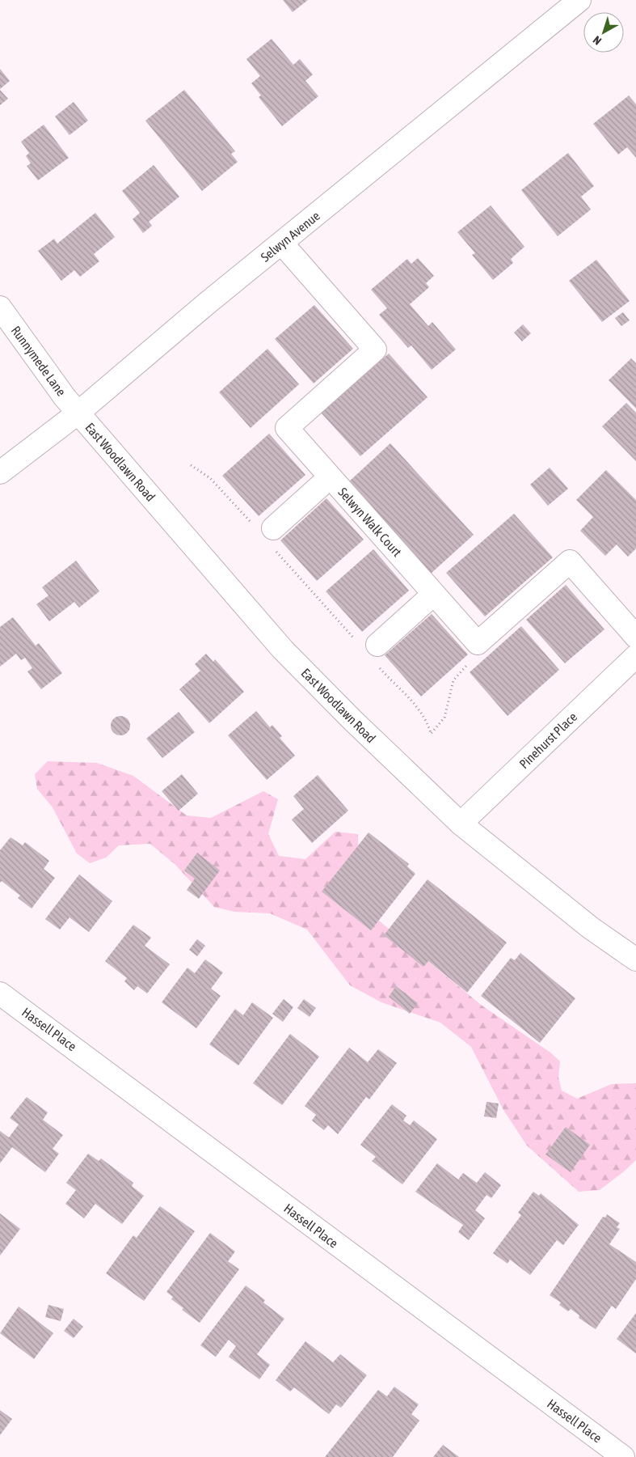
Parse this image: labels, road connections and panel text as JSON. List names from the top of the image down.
{
  "streets": {
    "street": [
      "Selwyn Avenue",
      "Runnymede Lane",
      "East Woodlawn Road",
      "Selwyn Walk Court",
      "Pinehurst Place",
      "Hassell Place"
    ]
  },
  "crossings": [
    ["Selwyn Avenue", "Runnymede Lane"],
    ["Selwyn Avenue", "East Woodlawn Road"],
    ["Selwyn Avenue", "Selwyn Walk Court"],
    ["Runnymede Lane", "East Woodlawn Road"],
    ["East Woodlawn Road", "Pinehurst Place"]
  ],
  "north": "bottom left"
}
